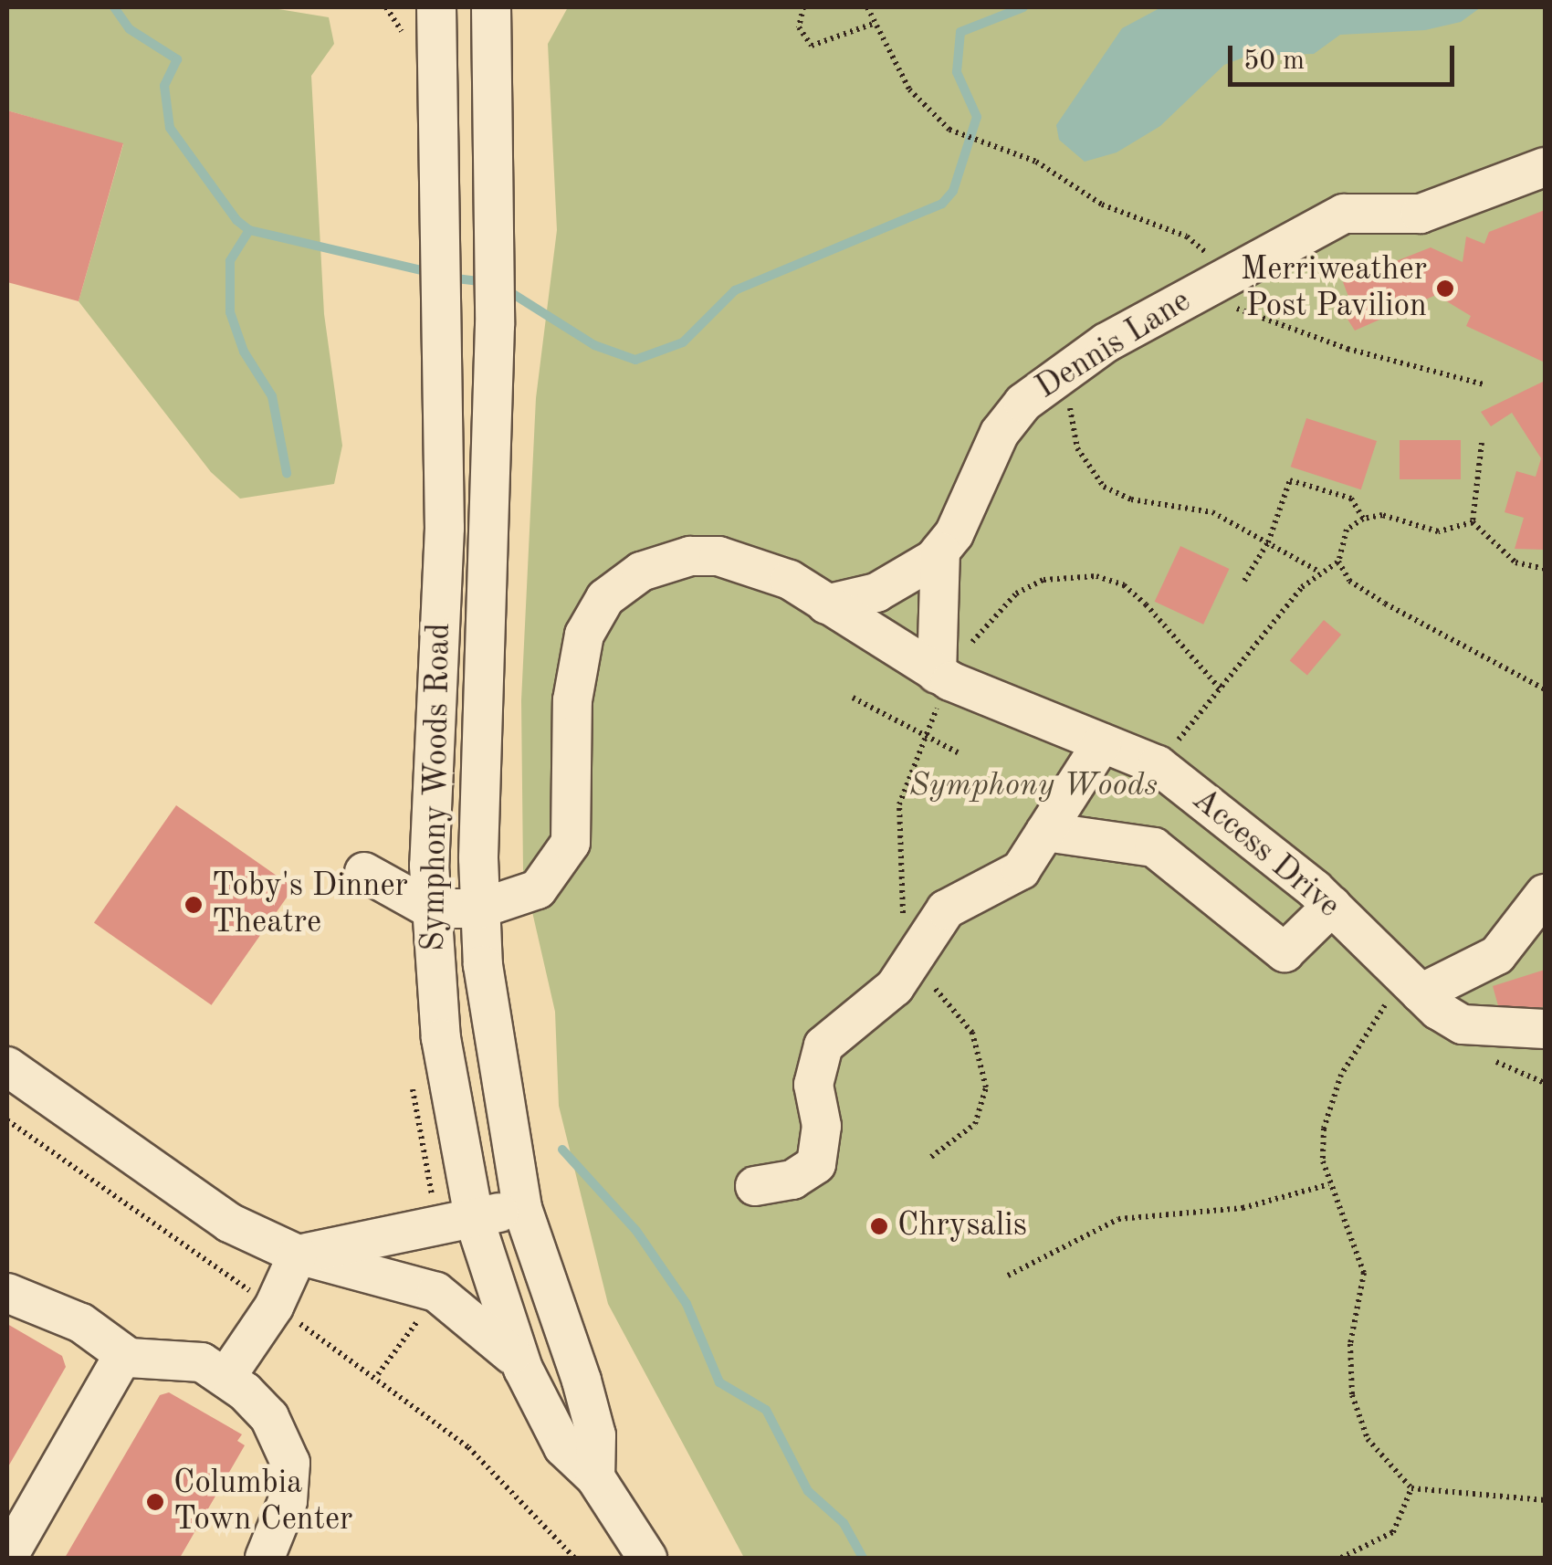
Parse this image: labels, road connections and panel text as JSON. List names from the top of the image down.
{
  "streets": {
    "street": ["Dennis Lane", "Symphony Woods Road", "Access Drive"]
  },
  "crossings": [
    ["Dennis Lane", "Access Drive"]
  ],
  "parks": ["Symphony Woods"],
  "places": [
    "Merriweather Post Pavilion",
    "Toby's Dinner Theatre",
    "Chrysalis",
    "Columbia Town Center"
  ],
  "scale_bar": "50 m"
}
